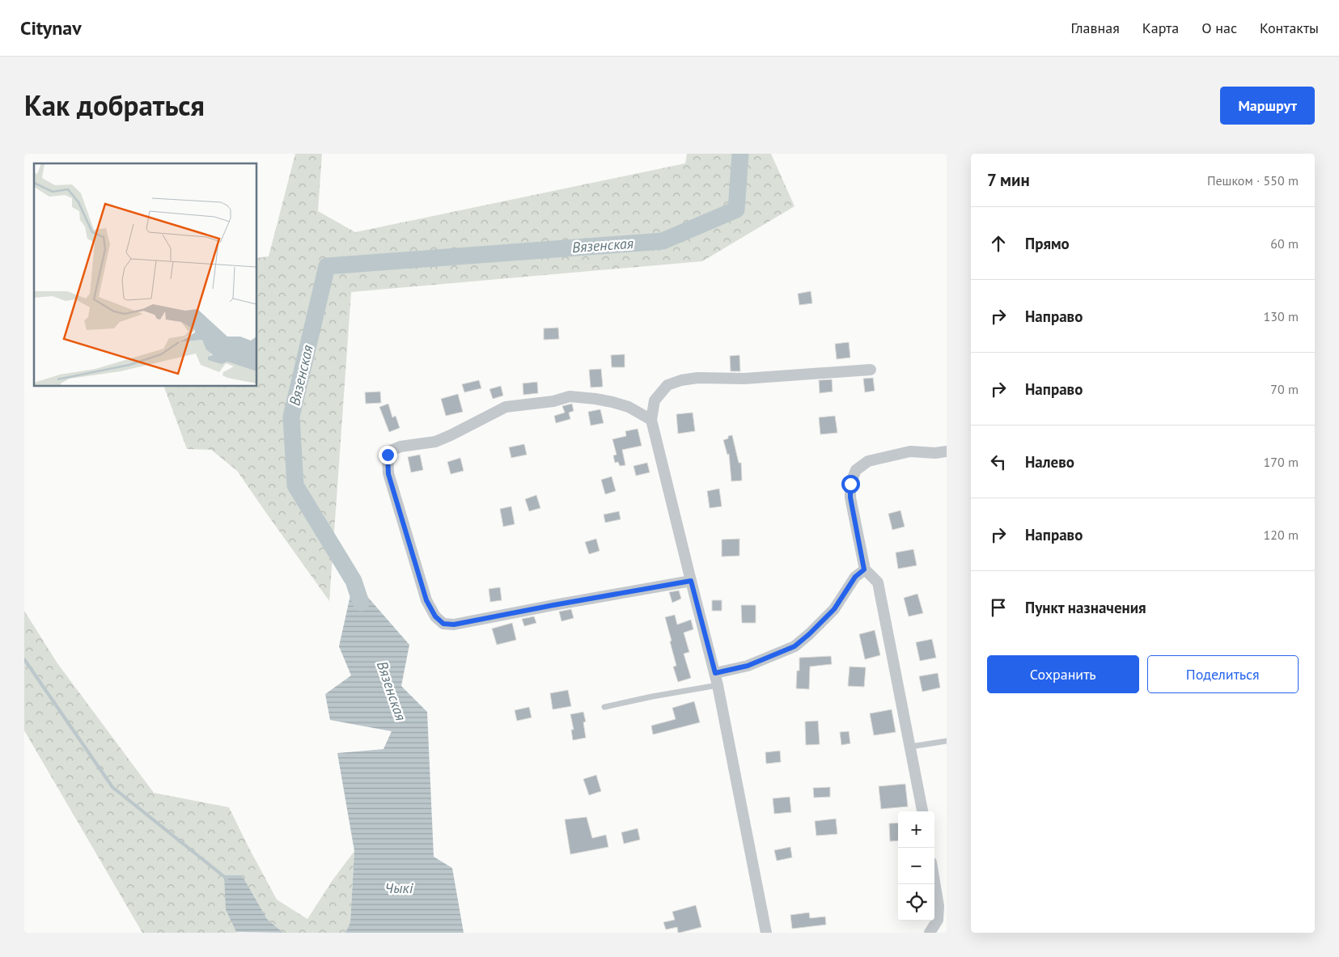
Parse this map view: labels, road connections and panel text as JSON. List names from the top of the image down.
{
  "water": ["Вязенская", "Чыкі"],
  "page": {
    "header": "Citynav",
    "nav": [
      "Главная",
      "Карта",
      "О нас",
      "Контакты"
    ],
    "title": "Как добраться",
    "buttons": [
      "Маршрут",
      ["Сохранить", "Поделиться"]
    ],
    "heading": ["7 мин", "Пешком · 550 m"],
    "list": [
      ["Прямо", "60 m"],
      ["Направо", "130 m"],
      ["Направо", "70 m"],
      ["Налево", "170 m"],
      ["Направо", "120 m"],
      "Пункт назначения"
    ],
    "map_buttons": ["+", "−"]
  }
}
